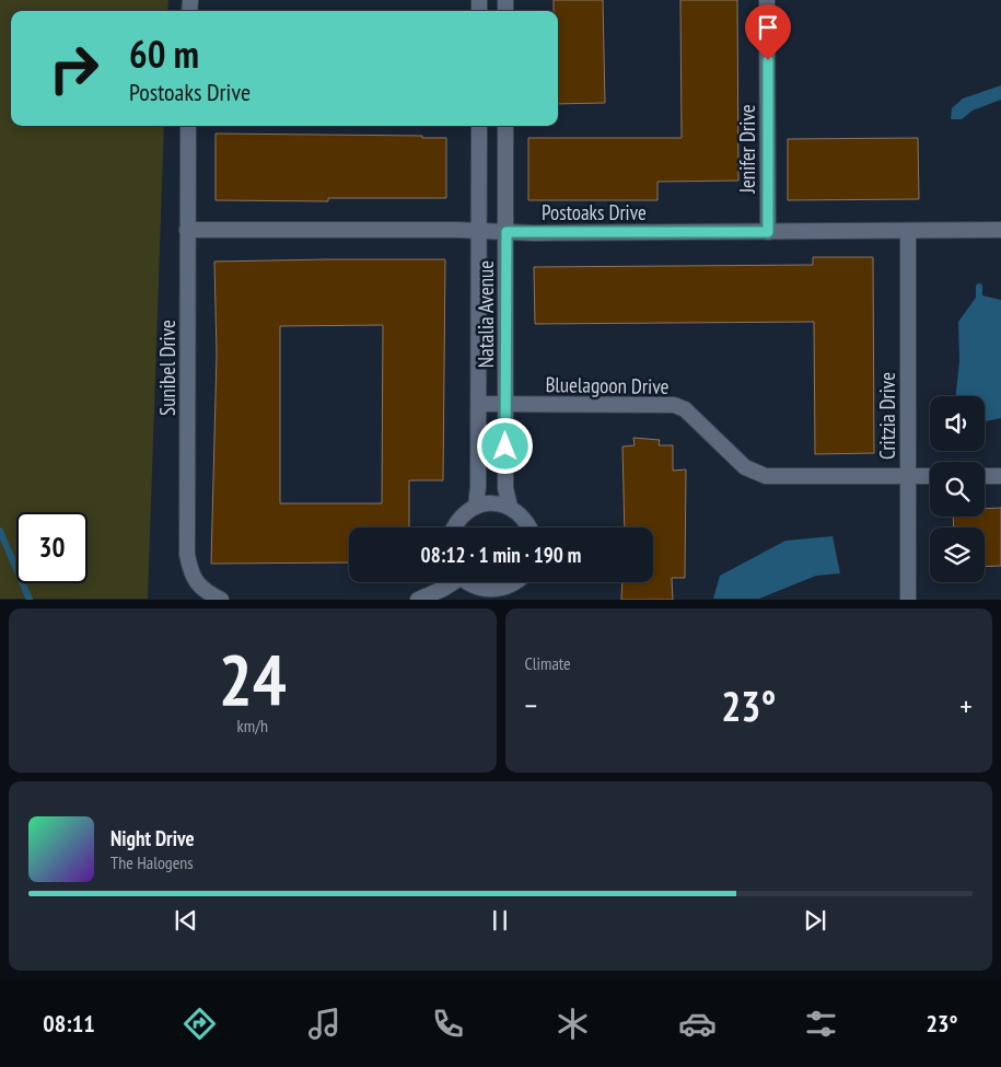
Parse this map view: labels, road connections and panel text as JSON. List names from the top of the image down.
{
  "streets": {
    "street": [
      "Jenifer Drive",
      "Postoaks Drive",
      "Natalia Avenue",
      "Sunibel Drive",
      "Bluelagoon Drive",
      "Critzia Drive"
    ]
  },
  "crossings": [
    ["Jenifer Drive", "Postoaks Drive"],
    ["Postoaks Drive", "Natalia Avenue"],
    ["Postoaks Drive", "Sunibel Drive"],
    ["Postoaks Drive", "Critzia Drive"],
    ["Natalia Avenue", "Bluelagoon Drive"],
    ["Bluelagoon Drive", "Critzia Drive"]
  ],
  "page": {
    "turn": ["60 m", "Postoaks Drive"],
    "limit": "30",
    "trip": "08:12 · 1 min · 190 m",
    "tile": [
      ["24", "km/h"],
      "Climate"
    ],
    "heat": ["−", "23°", "+"],
    "song": ["Night Drive", "The Halogens"],
    "tabs": ["08:11", "23°"]
  }
}
